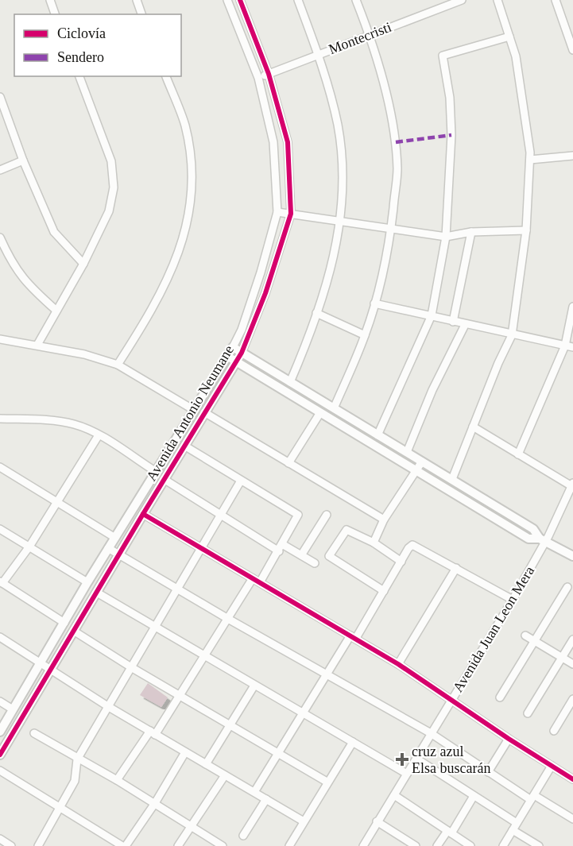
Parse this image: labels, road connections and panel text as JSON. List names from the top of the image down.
{
  "streets": {
    "street": ["Montecristi", "Avenida Antonio Neumane", "Avenida Juan Leon Mera"]
  },
  "crossings": [
    ["Montecristi", "Avenida Antonio Neumane"]
  ],
  "places": {
    "health": ["cruz azul Elsa buscarán"]
  },
  "legend": ["Ciclovía", "Sendero"]
}
